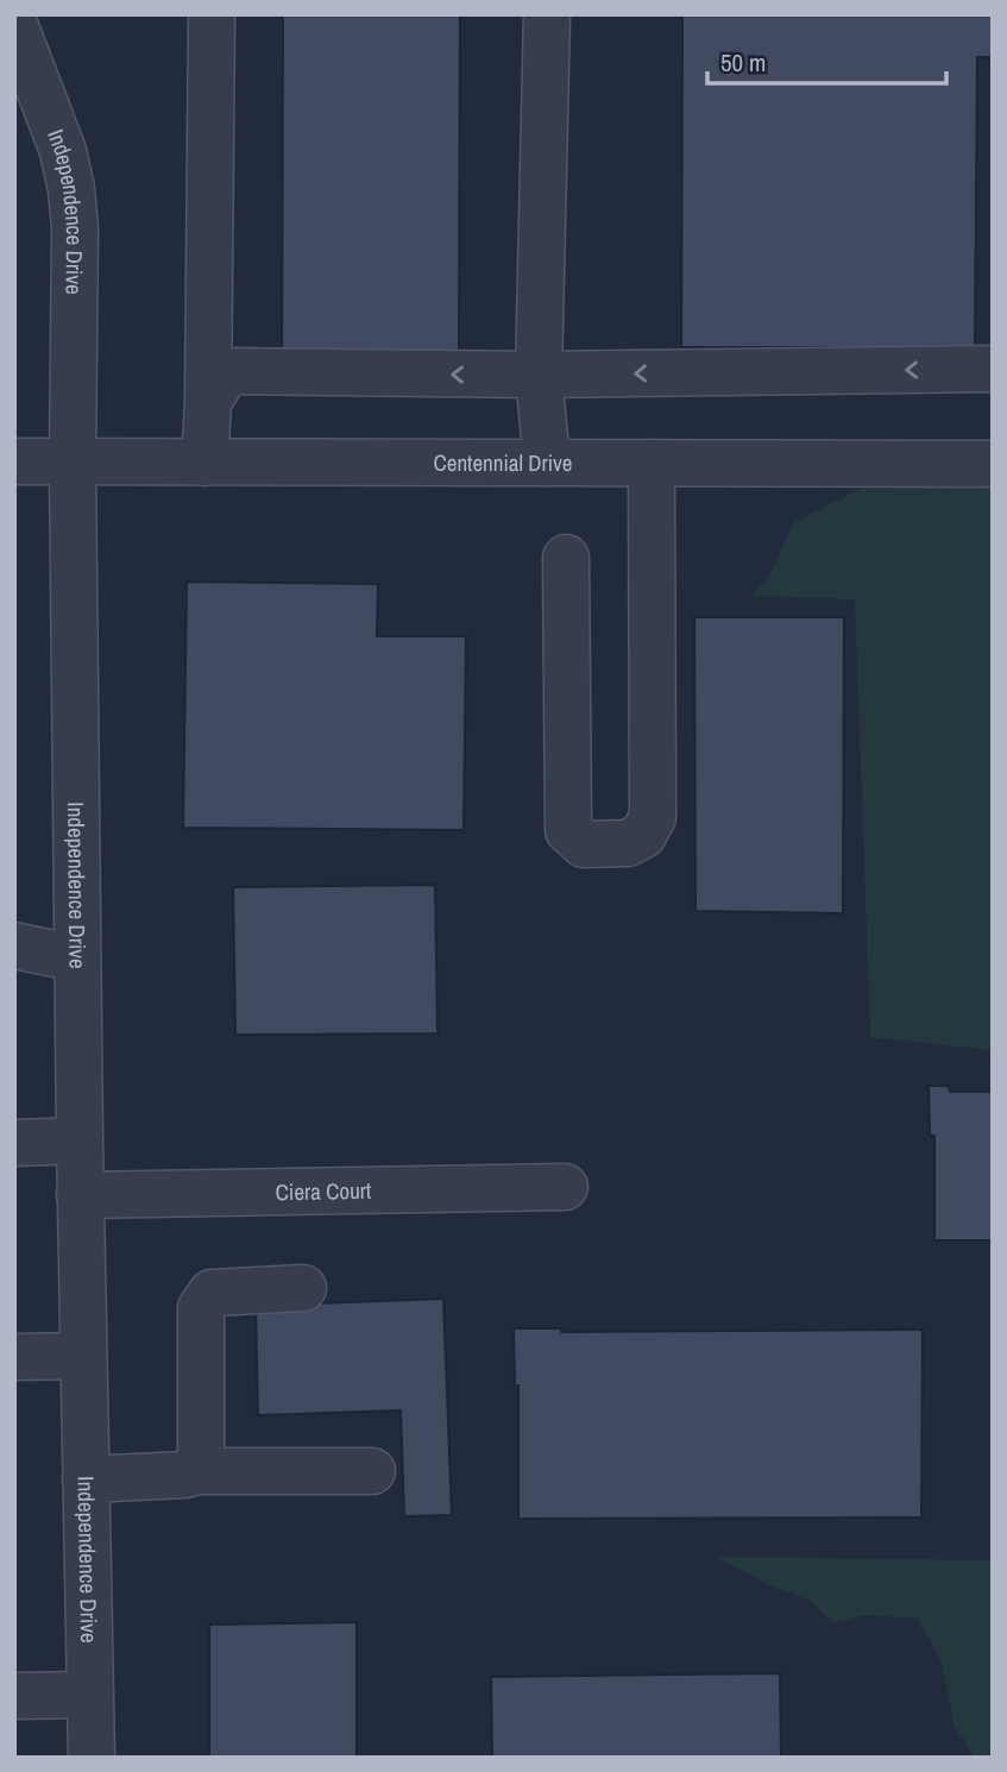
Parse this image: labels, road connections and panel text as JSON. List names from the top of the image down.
{
  "streets": {
    "street": ["Independence Drive", "Centennial Drive", "Ciera Court"]
  },
  "crossings": [
    ["Independence Drive", "Centennial Drive"],
    ["Independence Drive", "Ciera Court"]
  ],
  "scale_bar": "50 m"
}
